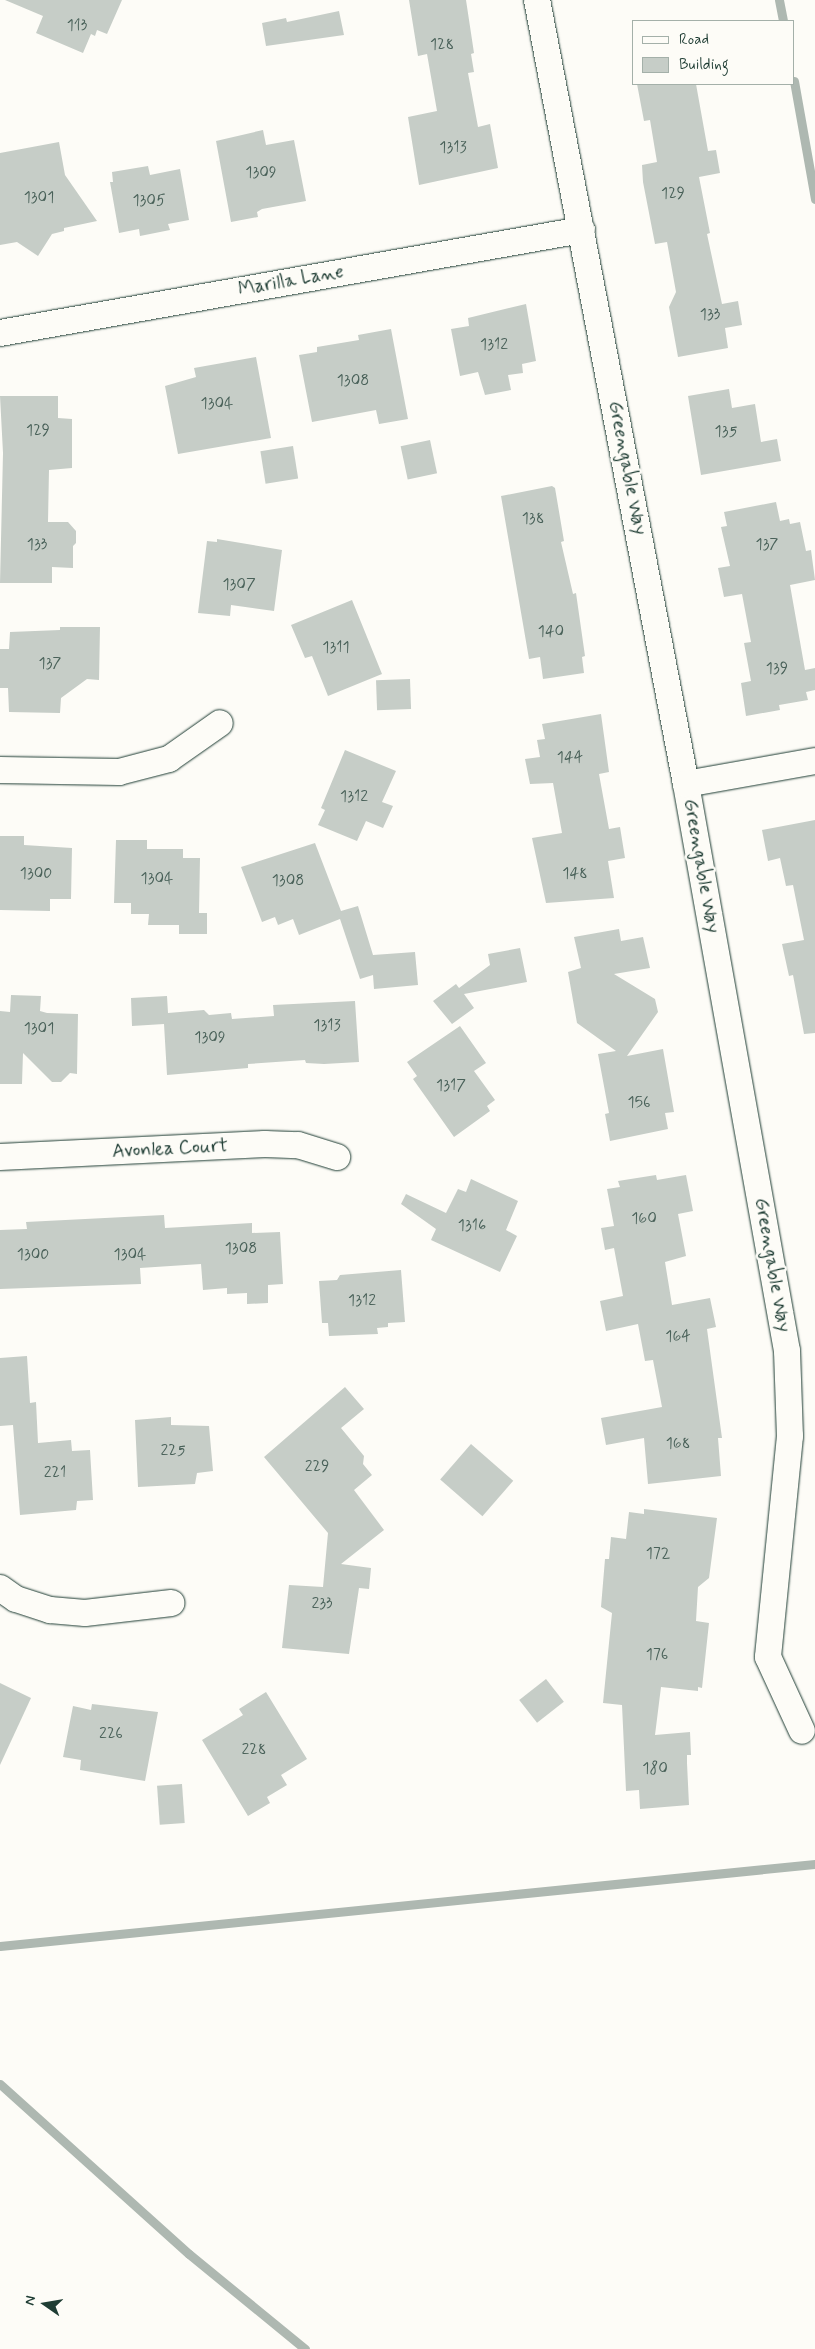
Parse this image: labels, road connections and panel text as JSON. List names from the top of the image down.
{
  "streets": {
    "street": ["Marilla Lane", "Greengable Way", "Avonlea Court"]
  },
  "crossings": [
    ["Marilla Lane", "Greengable Way"]
  ],
  "house_numbers": [
    "113",
    "128",
    "1313",
    "1309",
    "129",
    "1301",
    "1305",
    "133",
    "1312",
    "1308",
    "1304",
    "129",
    "135",
    "138",
    "133",
    "137",
    "1307",
    "140",
    "1311",
    "137",
    "139",
    "144",
    "1312",
    "1300",
    "148",
    "1304",
    "1308",
    "1313",
    "1301",
    "1309",
    "1317",
    "156",
    "160",
    "1316",
    "1308",
    "1300",
    "1304",
    "1312",
    "164",
    "168",
    "225",
    "229",
    "221",
    "172",
    "233",
    "176",
    "226",
    "228",
    "180"
  ],
  "legend": ["Road", "Building"],
  "north": "left"
}
